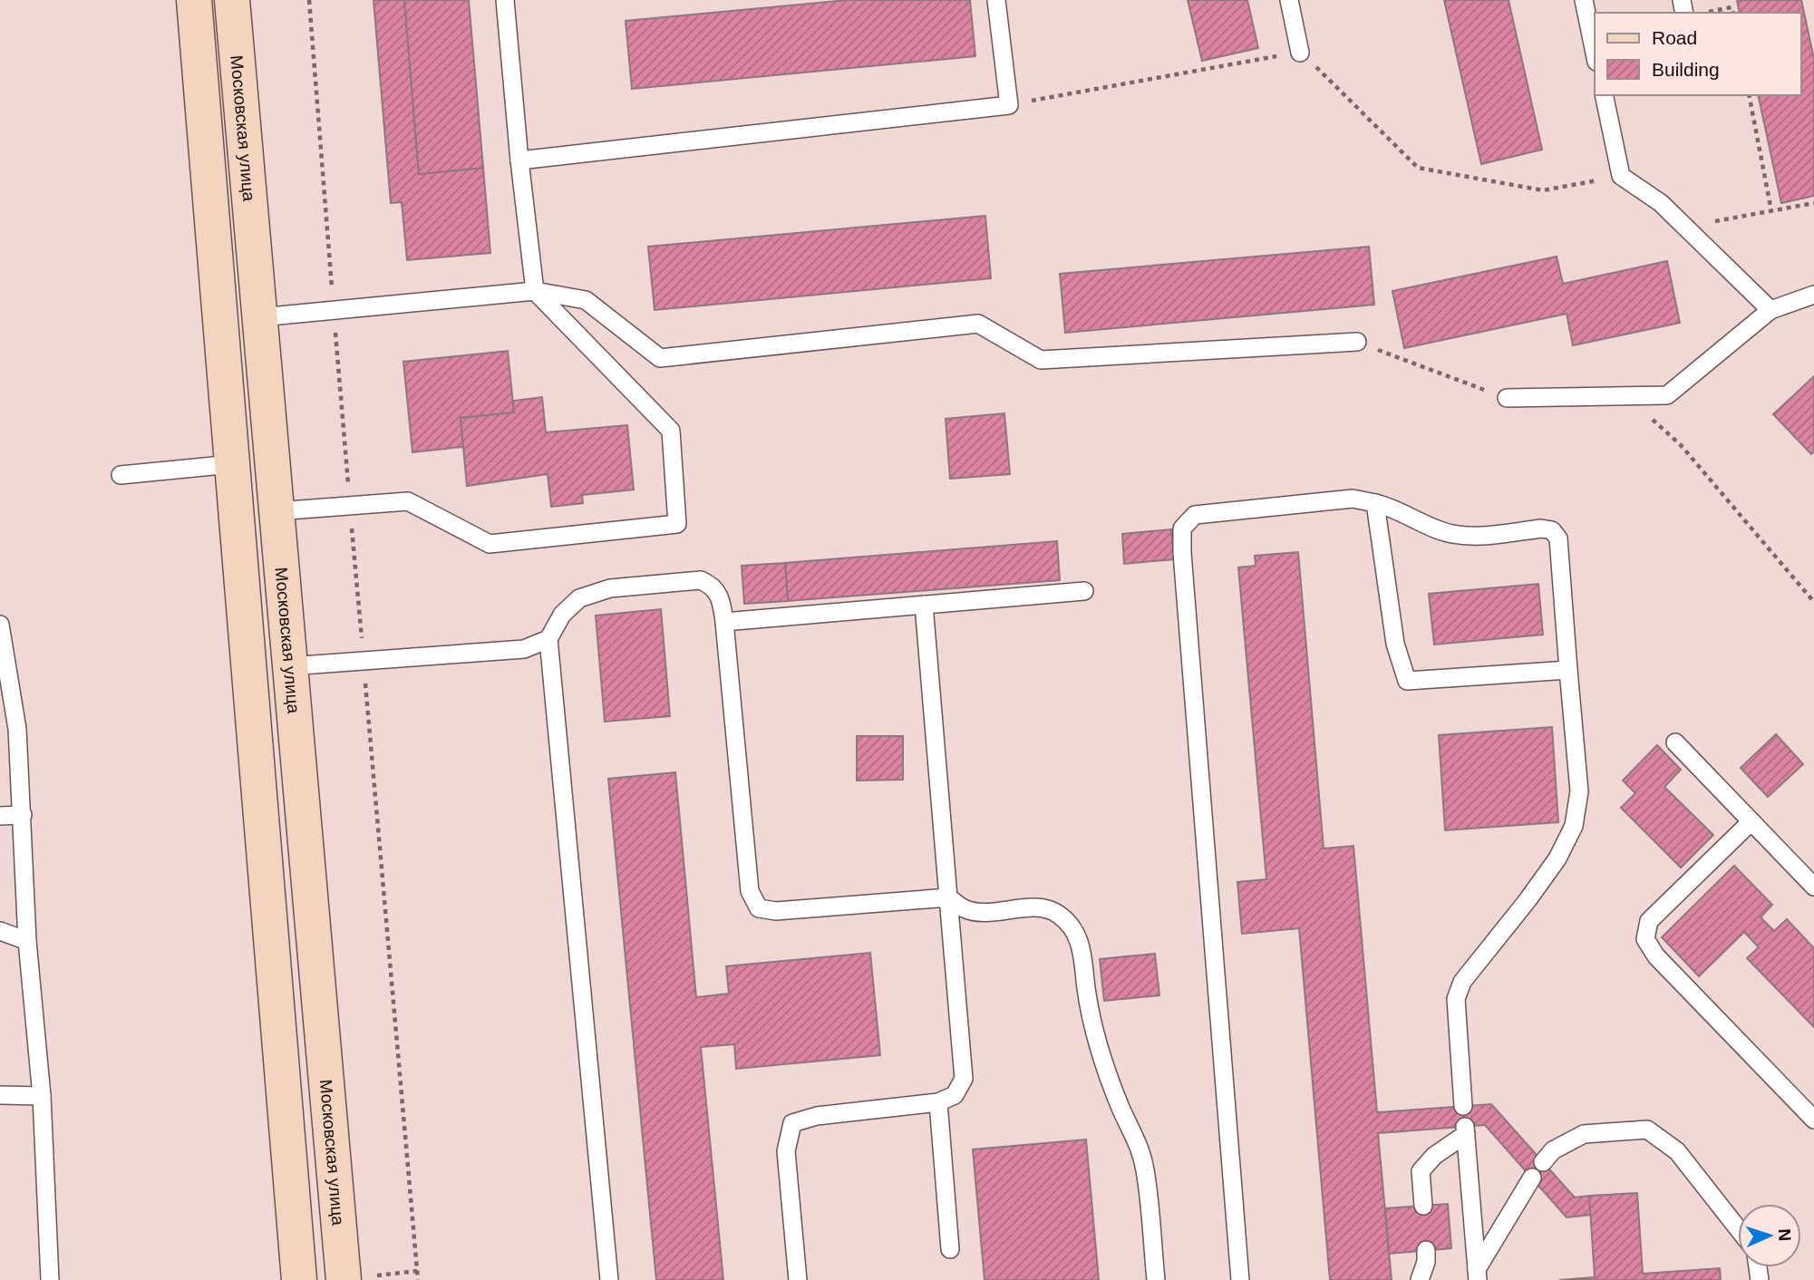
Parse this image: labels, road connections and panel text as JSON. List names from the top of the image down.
{
  "streets": {
    "main road": ["Московская улица"]
  },
  "legend": ["Road", "Building"],
  "north": "right"
}
